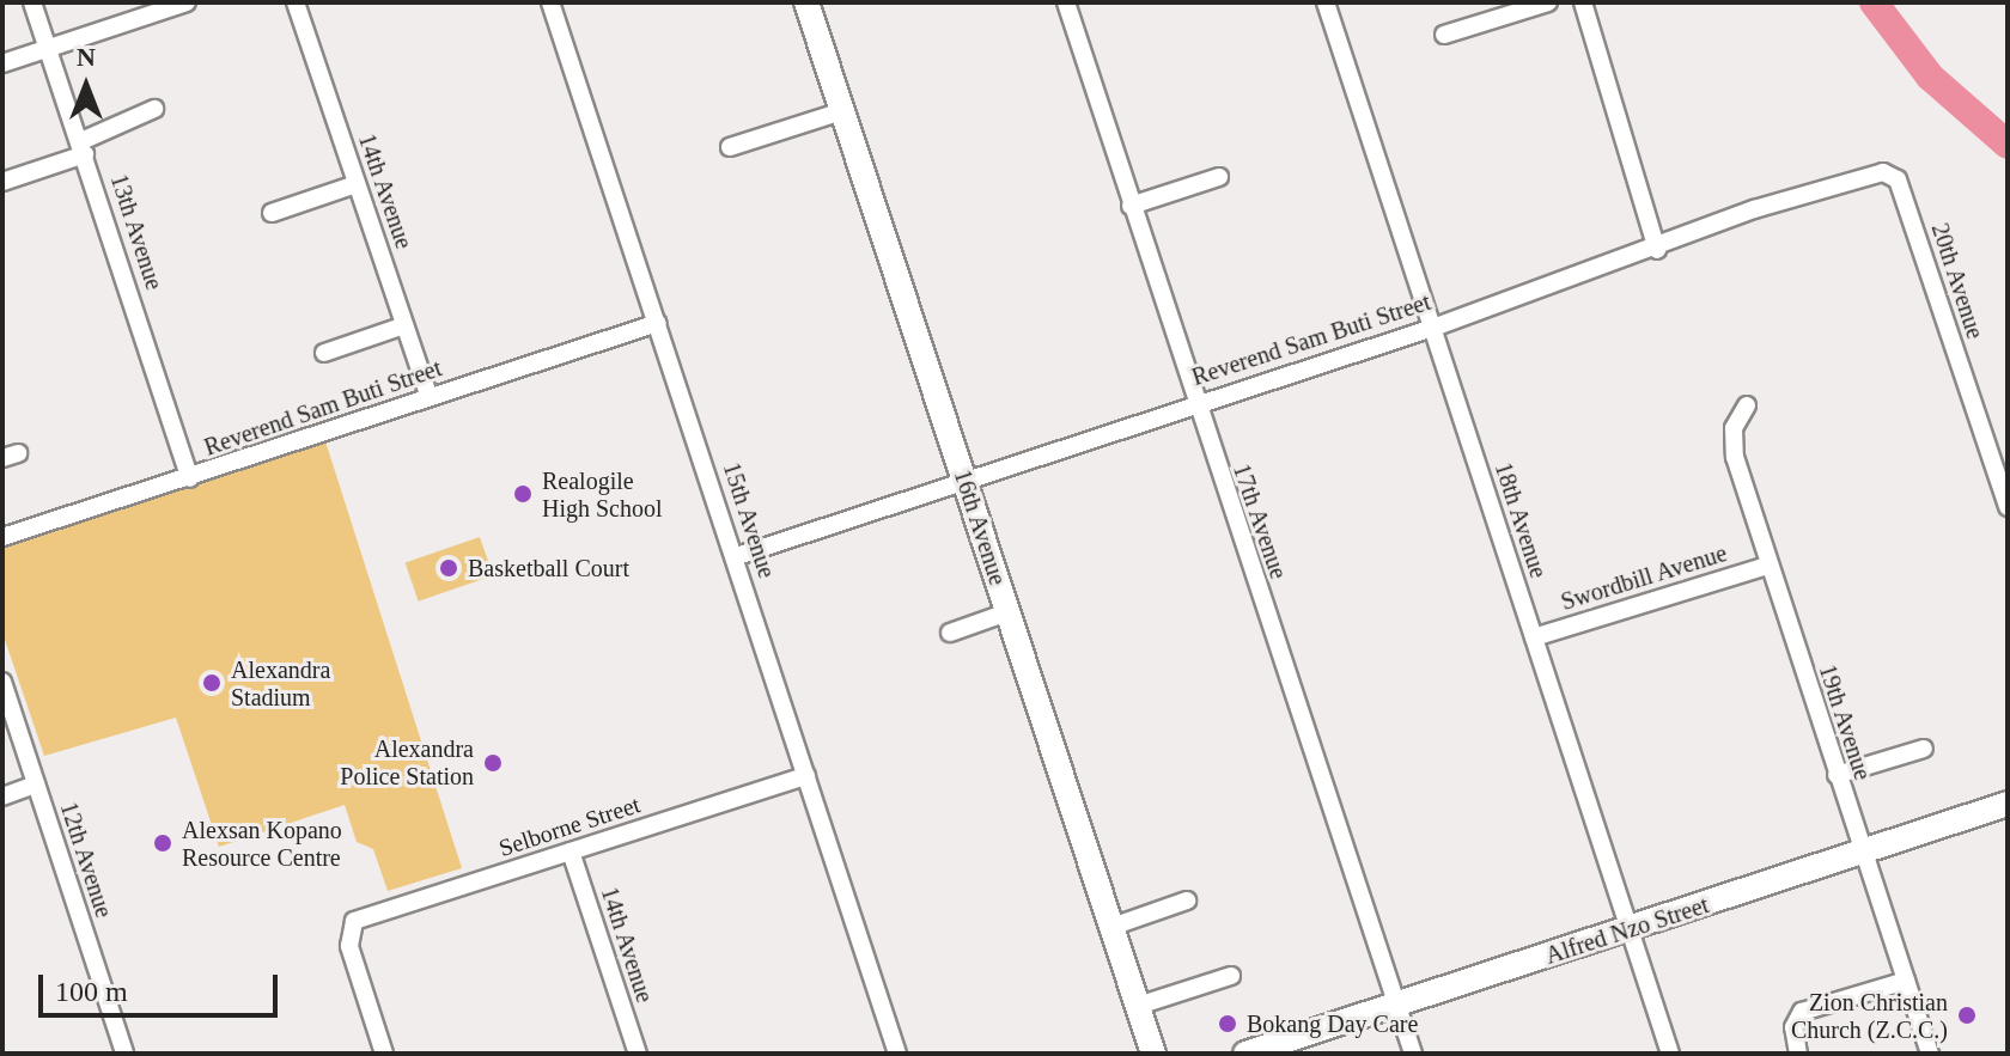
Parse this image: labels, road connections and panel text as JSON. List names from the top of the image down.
{
  "streets": {
    "street": [
      "14th Avenue",
      "13th Avenue",
      "20th Avenue",
      "Reverend Sam Buti Street",
      "15th Avenue",
      "18th Avenue",
      "17th Avenue",
      "16th Avenue",
      "Swordbill Avenue",
      "19th Avenue",
      "Selborne Street",
      "12th Avenue",
      "Alfred Nzo Street"
    ]
  },
  "crossings": [
    ["14th Avenue", "Reverend Sam Buti Street"],
    ["14th Avenue", "Selborne Street"],
    ["13th Avenue", "Reverend Sam Buti Street"],
    ["20th Avenue", "Reverend Sam Buti Street"],
    ["Reverend Sam Buti Street", "15th Avenue"],
    ["Reverend Sam Buti Street", "18th Avenue"],
    ["Reverend Sam Buti Street", "17th Avenue"],
    ["Reverend Sam Buti Street", "16th Avenue"],
    ["15th Avenue", "Selborne Street"],
    ["18th Avenue", "Swordbill Avenue"],
    ["18th Avenue", "Alfred Nzo Street"],
    ["17th Avenue", "Alfred Nzo Street"],
    ["Swordbill Avenue", "19th Avenue"],
    ["19th Avenue", "Alfred Nzo Street"]
  ],
  "places": [
    "Realogile High School",
    "Basketball Court",
    "Alexandra Stadium",
    "Alexandra Police Station",
    "Alexsan Kopano Resource Centre",
    "Zion Christian Church (Z.C.C.)",
    "Bokang Day Care"
  ],
  "scale_bar": "100 m",
  "north": "top"
}
